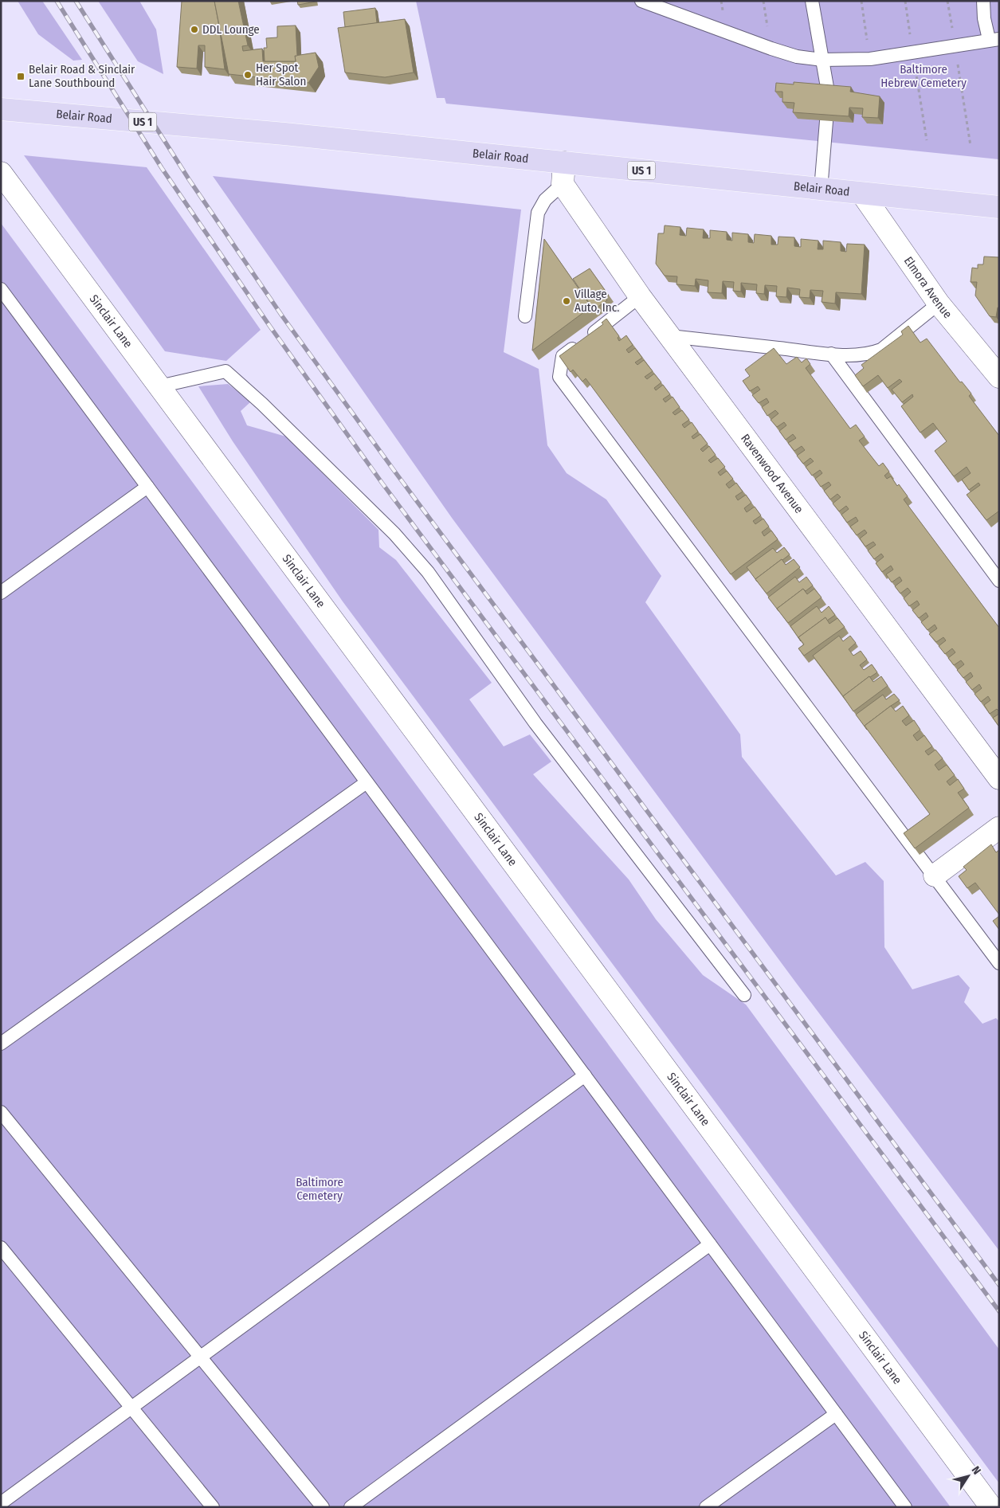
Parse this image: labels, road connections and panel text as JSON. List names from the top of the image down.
{
  "streets": {
    "main road": [
      "Belair Road",
      "US 1",
      "Elmora Avenue",
      "Sinclair Lane",
      "Ravenwood Avenue"
    ]
  },
  "crossings": [
    ["Belair Road", "Elmora Avenue"]
  ],
  "parks": ["Baltimore Hebrew Cemetery", "Baltimore Cemetery"],
  "places": {
    "other": ["DDL Lounge", "Her Spot Hair Salon", "Village Auto, Inc."],
    "transit": ["Belair Road & Sinclair Lane Southbound"]
  },
  "north": "top right"
}
